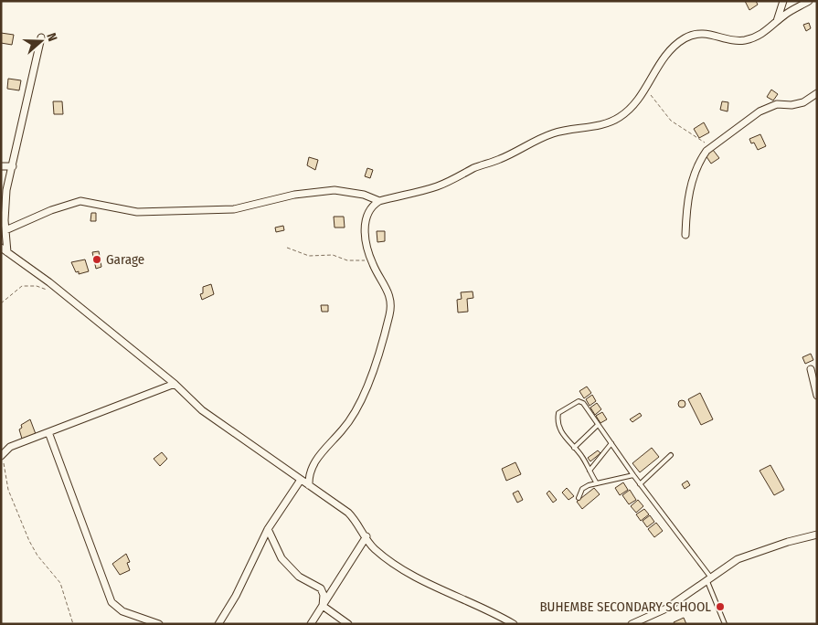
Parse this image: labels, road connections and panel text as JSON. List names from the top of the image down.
{
  "places": ["Garage", "BUHEMBE SECONDARY SCHOOL"],
  "north": "right"
}
